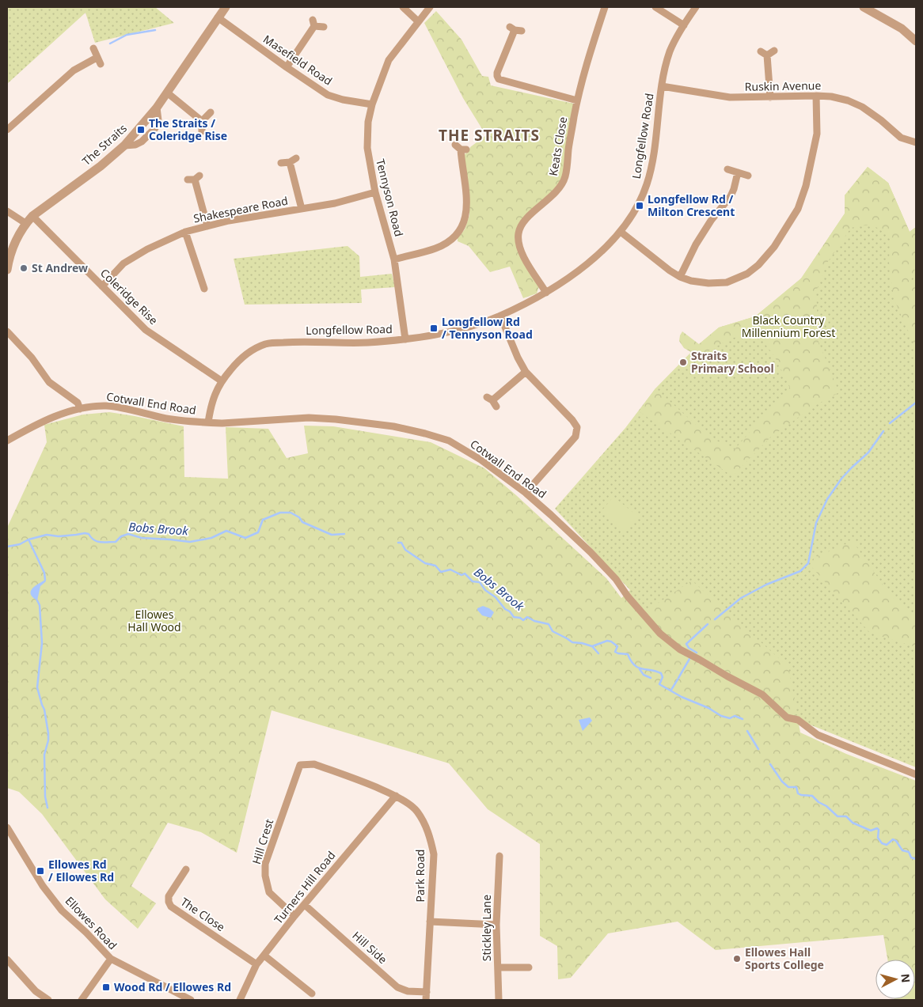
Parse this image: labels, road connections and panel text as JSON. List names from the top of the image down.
{
  "streets": {
    "street": [
      "Masefield Road",
      "Ruskin Avenue",
      "Longfellow Road",
      "The Straits",
      "Keats Close",
      "Tennyson Road",
      "Shakespeare Road",
      "Coleridge Rise",
      "Cotwall End Road",
      "Hill Crest",
      "Park Road",
      "Turners Hill Road",
      "The Close",
      "Ellowes Road",
      "Stickley Lane",
      "Hill Side"
    ]
  },
  "crossings": [
    ["Masefield Road", "The Straits"],
    ["Masefield Road", "Tennyson Road"],
    ["Ruskin Avenue", "Longfellow Road"],
    ["Longfellow Road", "Keats Close"],
    ["Longfellow Road", "Tennyson Road"],
    ["Longfellow Road", "Coleridge Rise"],
    ["Longfellow Road", "Cotwall End Road"],
    ["The Straits", "Coleridge Rise"],
    ["Tennyson Road", "Shakespeare Road"],
    ["Shakespeare Road", "Coleridge Rise"],
    ["Hill Crest", "Park Road"],
    ["Hill Crest", "Turners Hill Road"],
    ["Park Road", "Turners Hill Road"],
    ["Park Road", "Hill Side"],
    ["Turners Hill Road", "The Close"],
    ["Turners Hill Road", "Hill Side"]
  ],
  "districts": ["THE STRAITS"],
  "water": ["Bobs Brook"],
  "parks": ["Black Country Millennium Forest", "Ellowes Hall Wood"],
  "places": {
    "transit": [
      "The Straits / Coleridge Rise",
      "Longfellow Rd / Milton Crescent",
      "Longfellow Rd / Tennyson Road",
      "Ellowes Rd / Ellowes Rd",
      "Wood Rd / Ellowes Rd"
    ],
    "other": ["St Andrew", "Straits Primary School", "Ellowes Hall Sports College"]
  },
  "north": "right"
}
